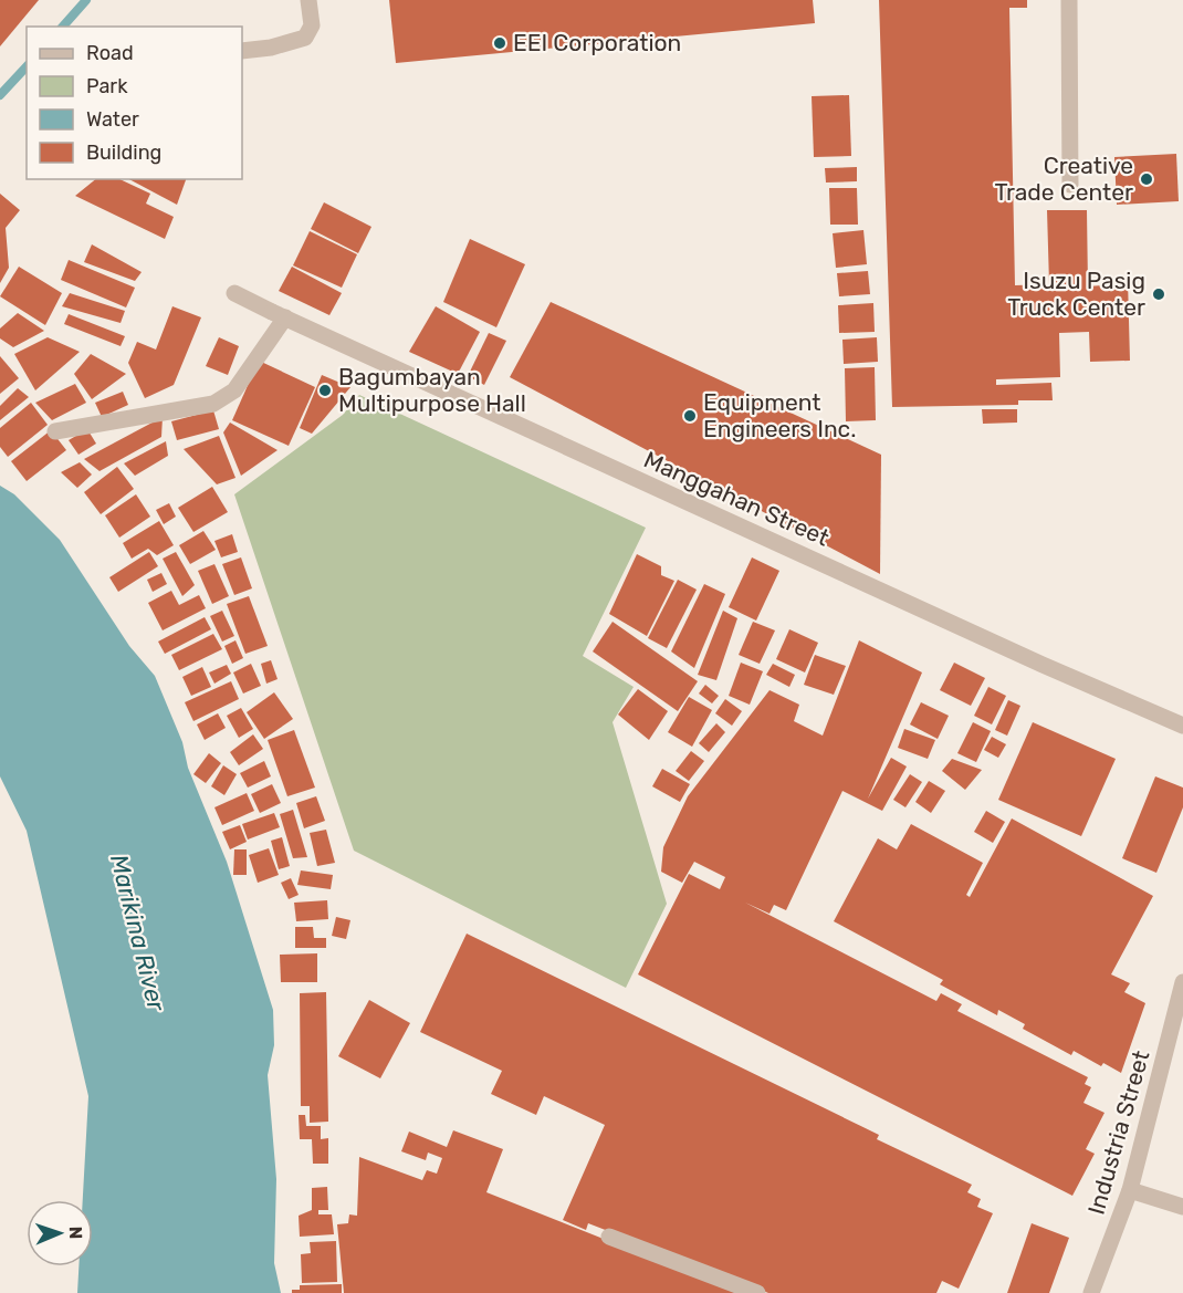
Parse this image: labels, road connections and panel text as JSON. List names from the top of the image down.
{
  "streets": {
    "street": ["Manggahan Street", "Industria Street"]
  },
  "water": ["Marikina River"],
  "places": [
    "EEI Corporation",
    "Creative Trade Center",
    "Isuzu Pasig Truck Center",
    "Bagumbayan Multipurpose Hall",
    "Equipment Engineers Inc."
  ],
  "legend": [
    "Road",
    "Park",
    "Water",
    "Building"
  ],
  "north": "right"
}
